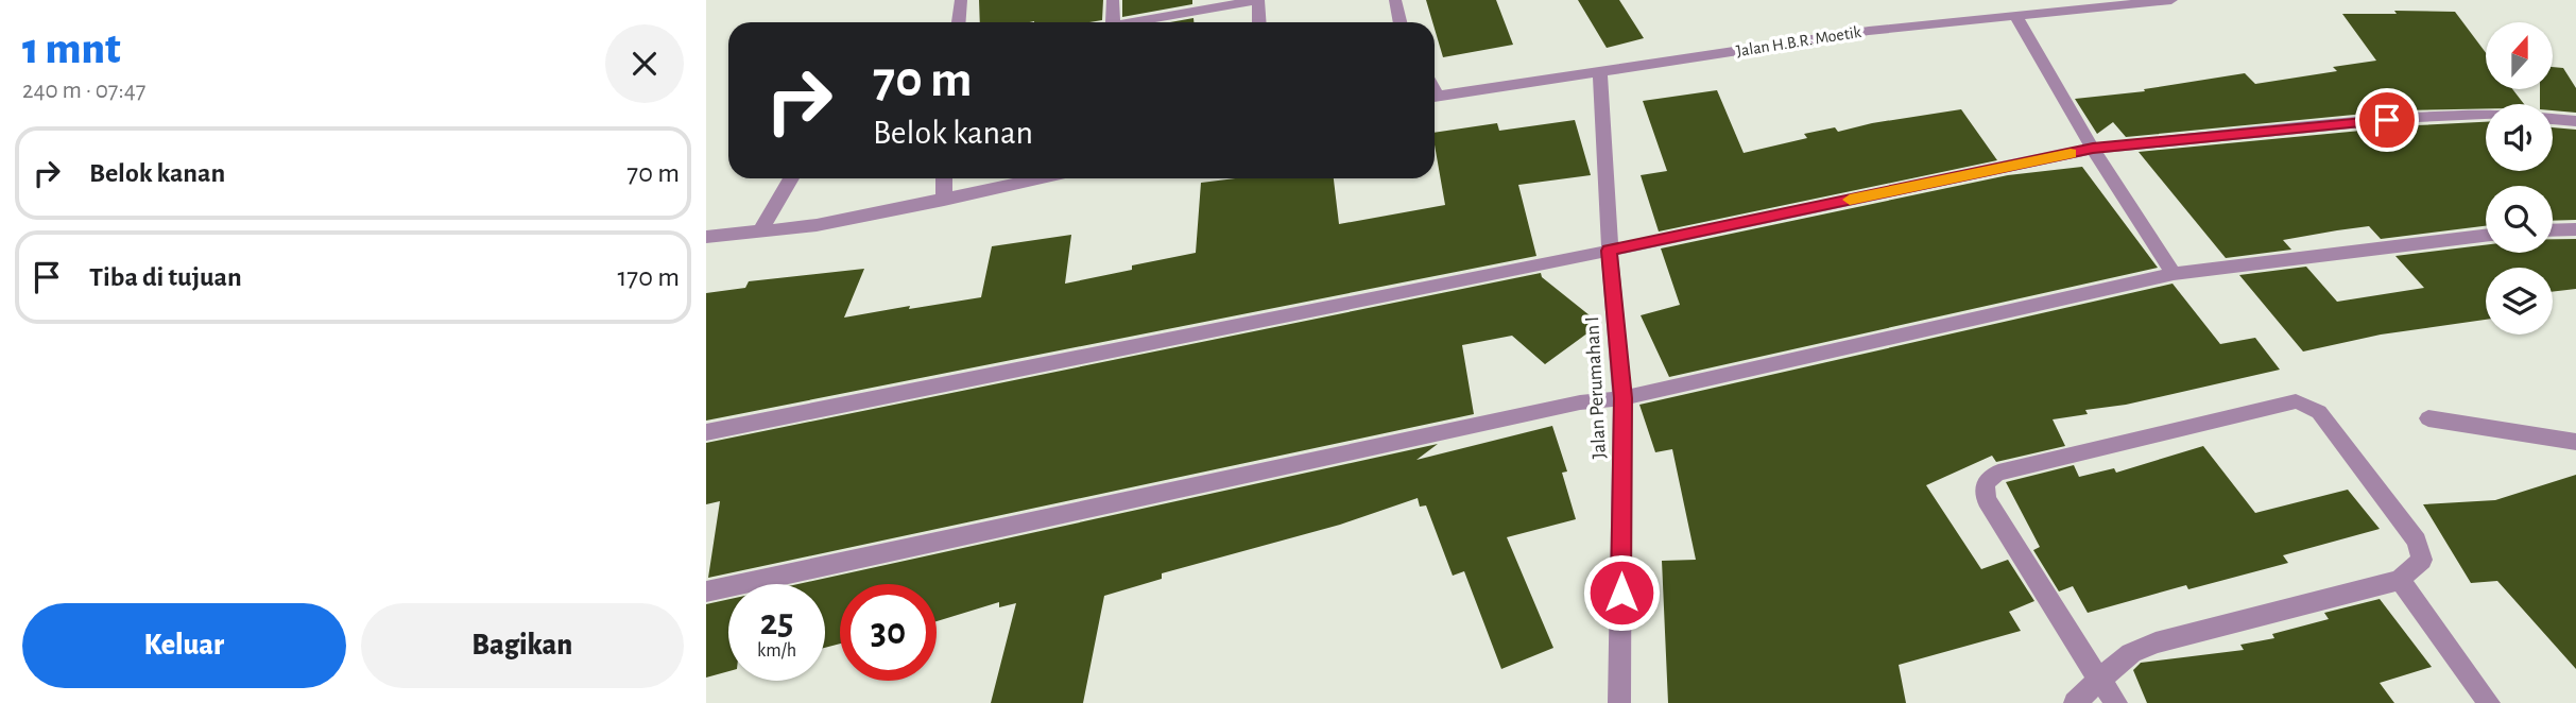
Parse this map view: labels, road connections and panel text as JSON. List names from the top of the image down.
{
  "streets": {
    "street": ["Jalan H.B.R. Moetik", "Jalan Perumahan I"]
  },
  "crossings": [
    ["Jalan H.B.R. Moetik", "Jalan Perumahan I"]
  ],
  "north": "top",
  "page": {
    "heading": ["1 mnt", "240 m · 07:47"],
    "turn": ["70 m", "Belok kanan"],
    "list": [
      {
        "name": "Belok kanan",
        "value": "70 m"
      },
      {
        "name": "Tiba di tujuan",
        "value": "170 m"
      }
    ],
    "speed": "25 km/h",
    "limit": "30",
    "buttons": ["Keluar", "Bagikan"]
  }
}
